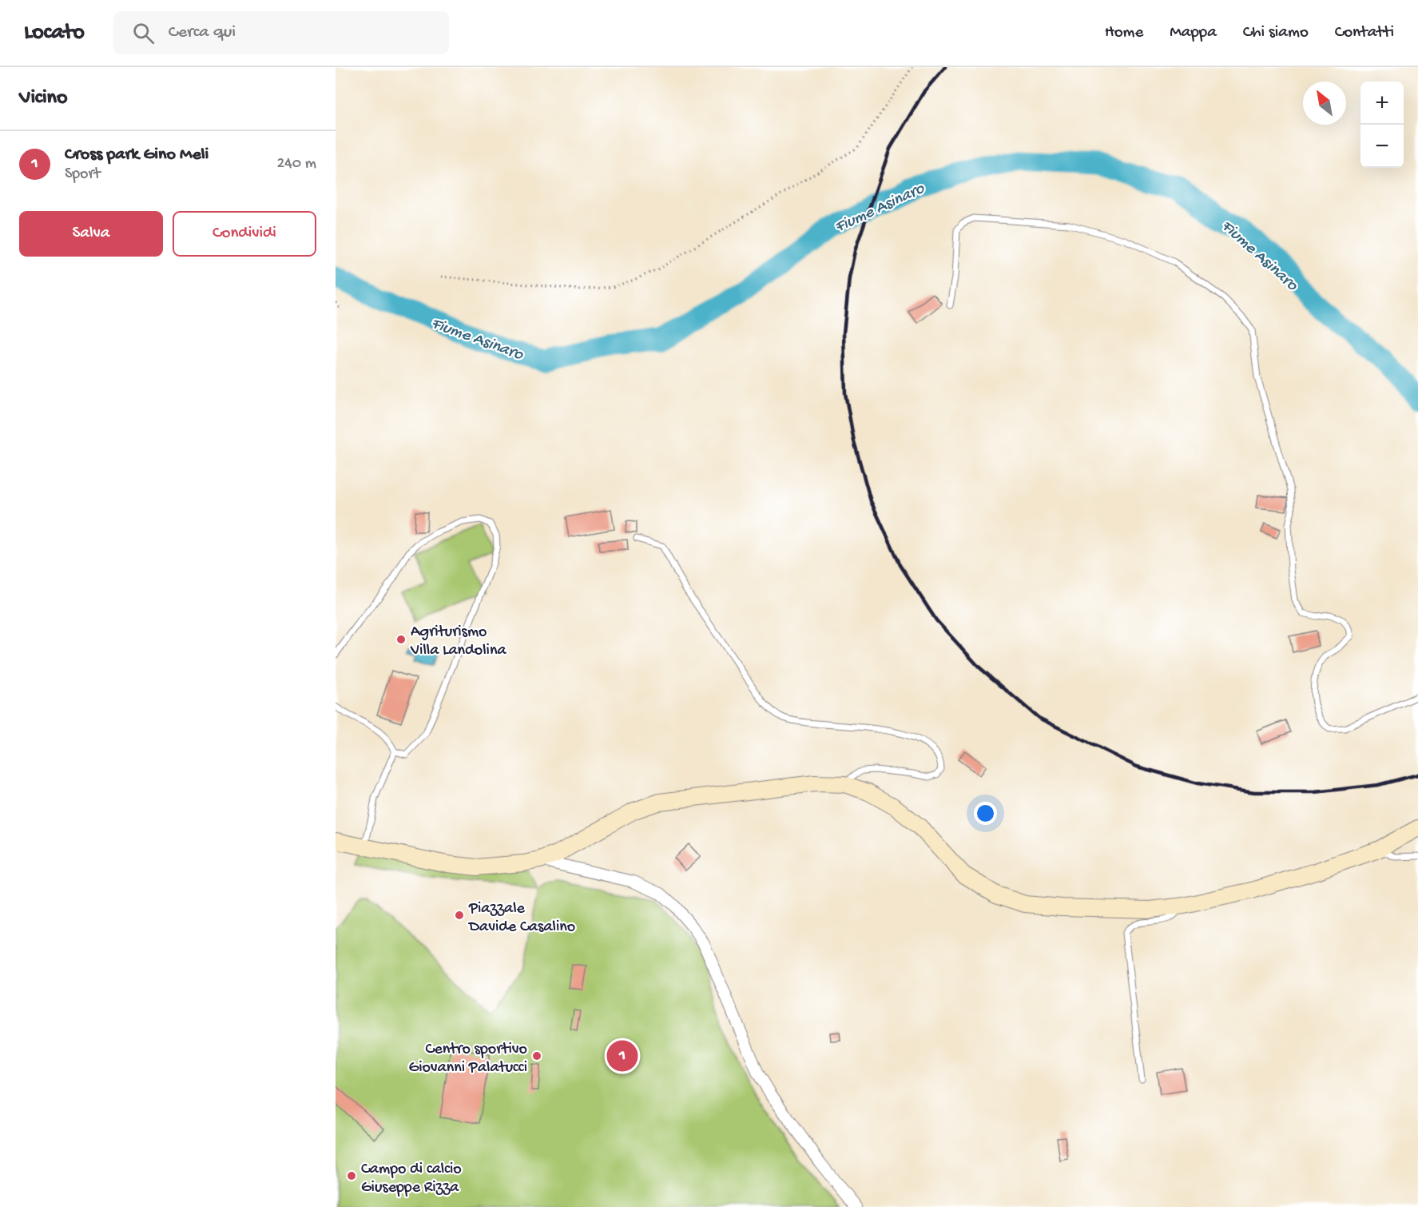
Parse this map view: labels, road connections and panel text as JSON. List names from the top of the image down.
{
  "water": ["Fiume Asinaro"],
  "places": [
    "Agriturismo Villa Landolina",
    "Piazzale Davide Casalino",
    "Centro sportivo Giovanni Palatucci",
    "Campo di calcio Giuseppe Rizza"
  ],
  "north": "top left",
  "page": {
    "header": "Locato",
    "search": "Cerca qui",
    "nav": [
      "Home",
      "Mappa",
      "Chi siamo",
      "Contatti"
    ],
    "heading": "Vicino",
    "map_buttons": ["+", "−"],
    "list": [
      {
        "mark": "1",
        "name": "Cross park Gino Meli",
        "note": "Sport",
        "value": "240 m"
      }
    ],
    "buttons": ["Salva", "Condividi"],
    "pins": "1"
  }
}
